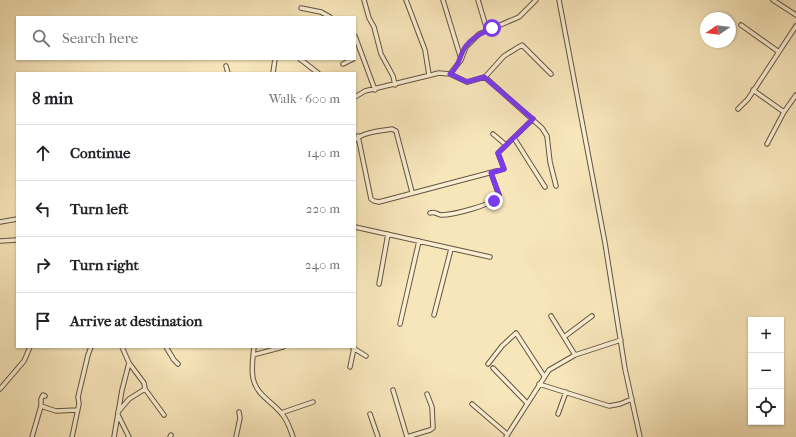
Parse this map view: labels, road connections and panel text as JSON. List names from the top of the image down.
{
  "north": "left",
  "page": {
    "search": "Search here",
    "heading": ["8 min", "Walk · 600 m"],
    "list": [
      ["Continue", "140 m"],
      ["Turn left", "220 m"],
      ["Turn right", "240 m"],
      "Arrive at destination"
    ],
    "map_buttons": ["+", "−"]
  }
}
